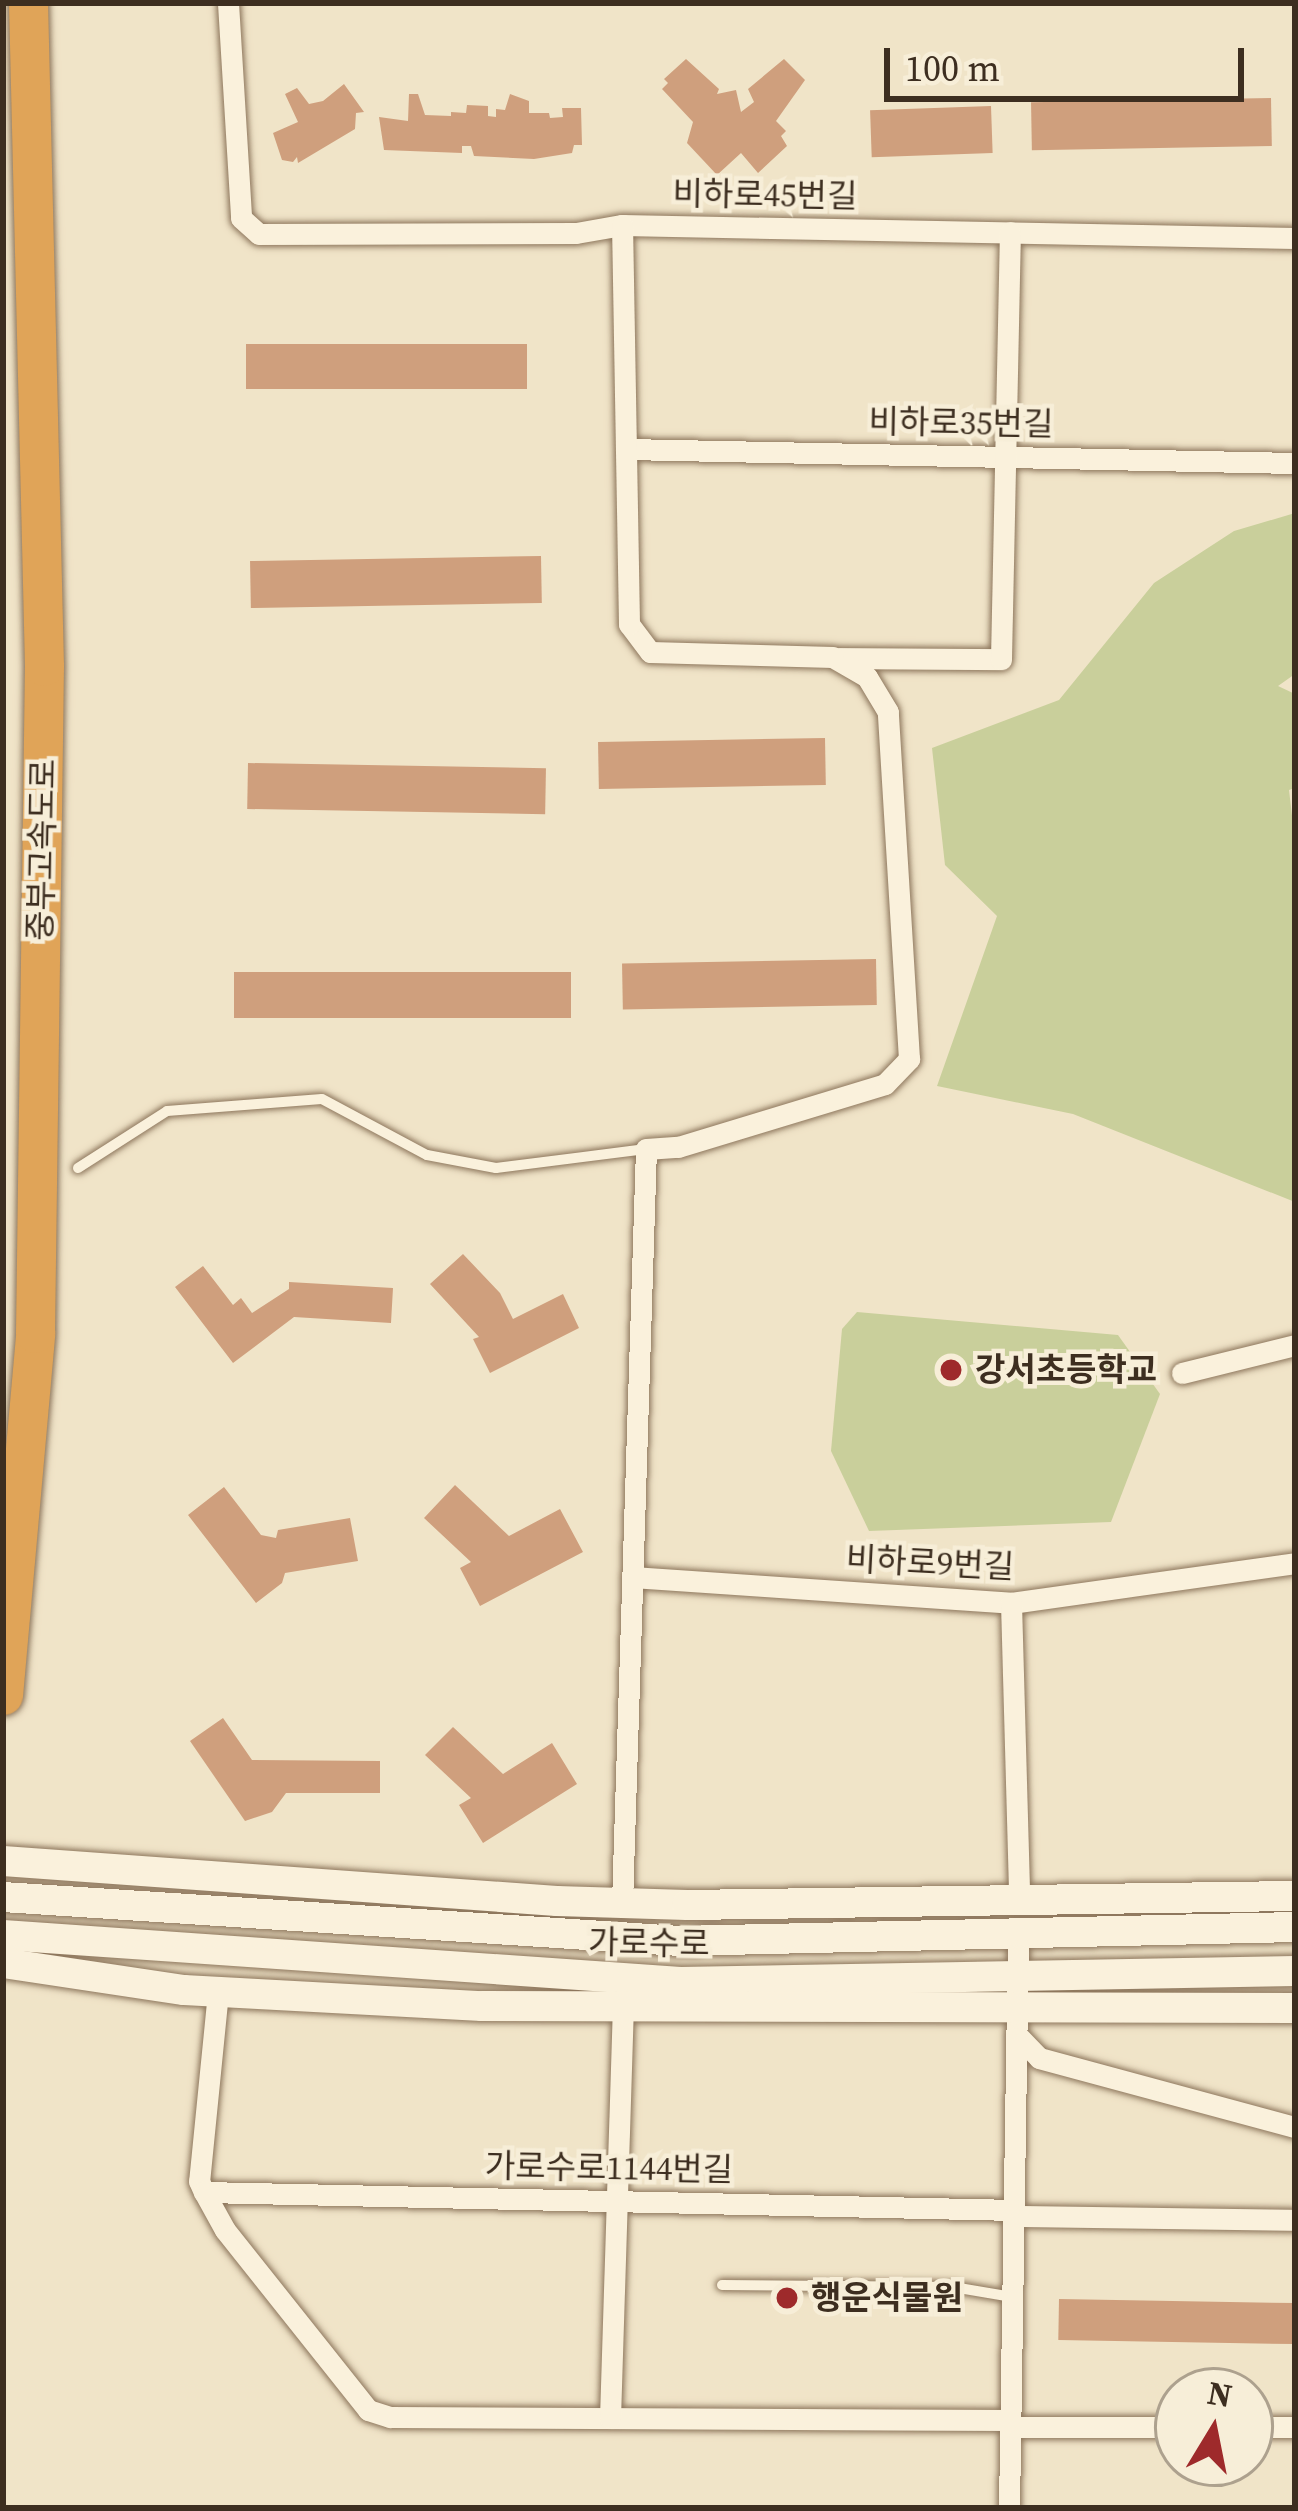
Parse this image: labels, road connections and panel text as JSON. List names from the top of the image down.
{
  "streets": {
    "highway": ["중부고속도로"],
    "main road": ["가로수로"],
    "street": [
      "비하로45번길",
      "비하로35번길",
      "비하로9번길",
      "가로수로1144번길"
    ]
  },
  "places": ["강서초등학교", "행운식물원"],
  "scale_bar": "100 m",
  "north": "top"
}
